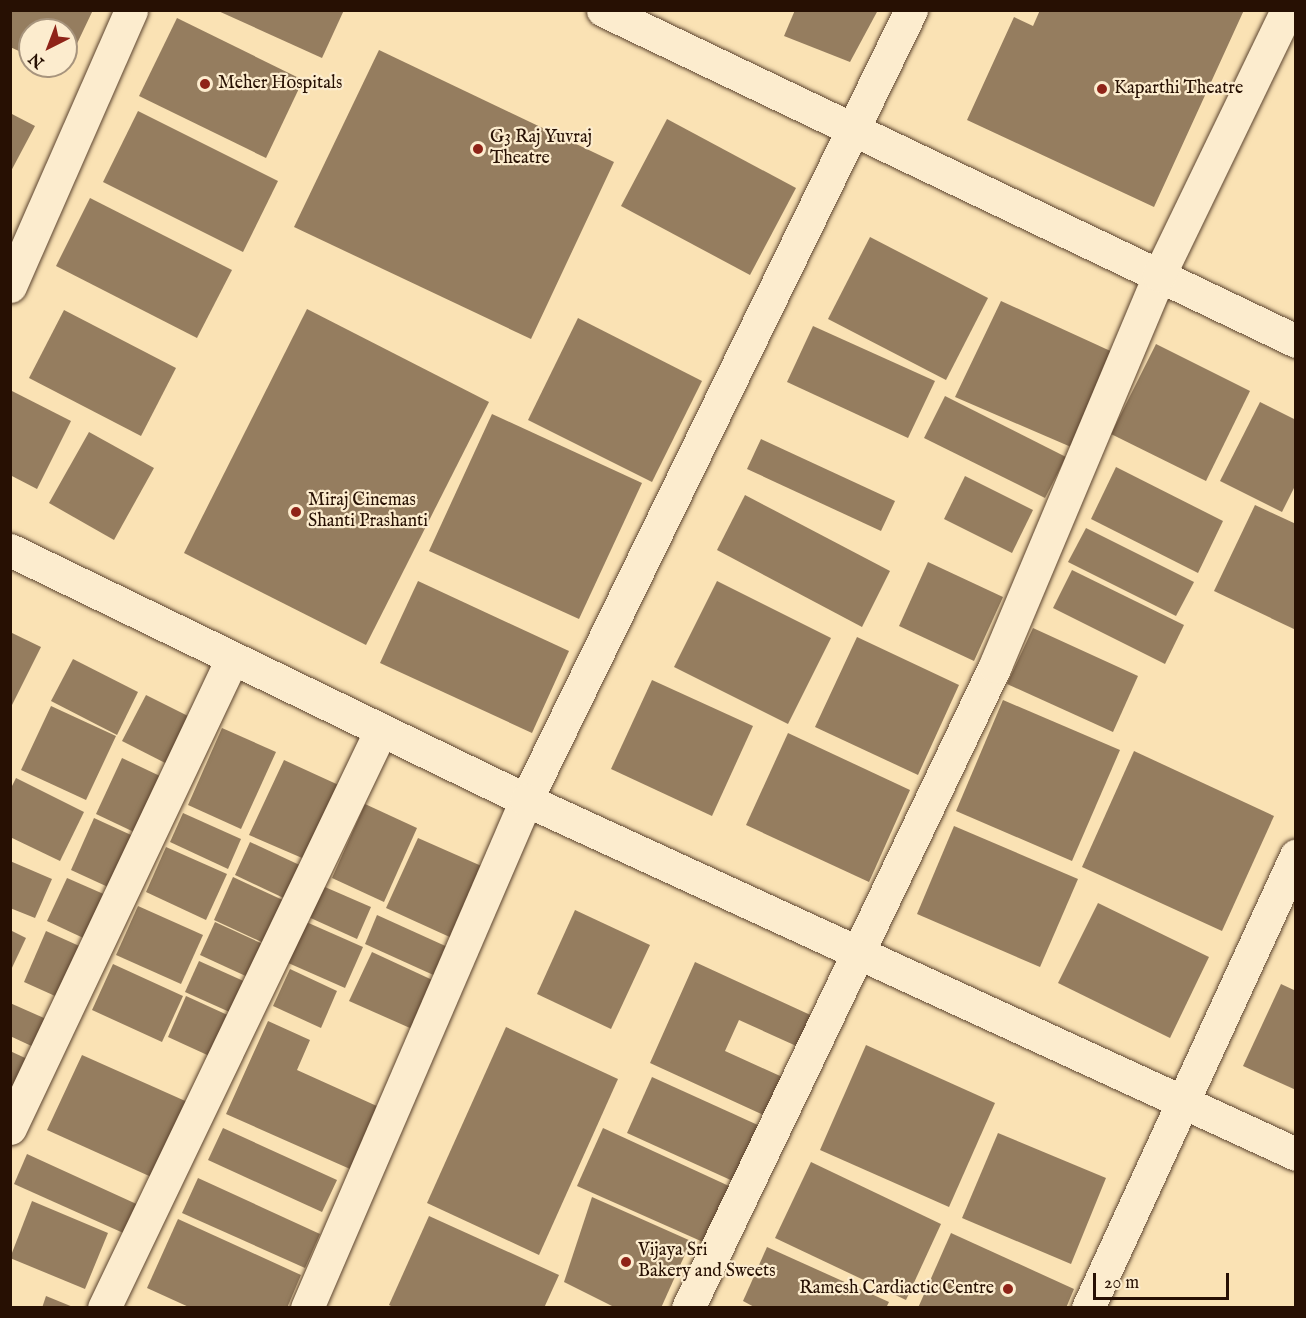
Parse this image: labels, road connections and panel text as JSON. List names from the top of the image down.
{
  "places": [
    "Meher Hospitals",
    "Kaparthi Theatre",
    "G3 Raj Yuvraj Theatre",
    "Miraj Cinemas Shanti Prashanti",
    "Vijaya Sri Bakery and Sweets",
    "Ramesh Cardiactic Centre"
  ],
  "scale_bar": "20 m",
  "north": "bottom left"
}
